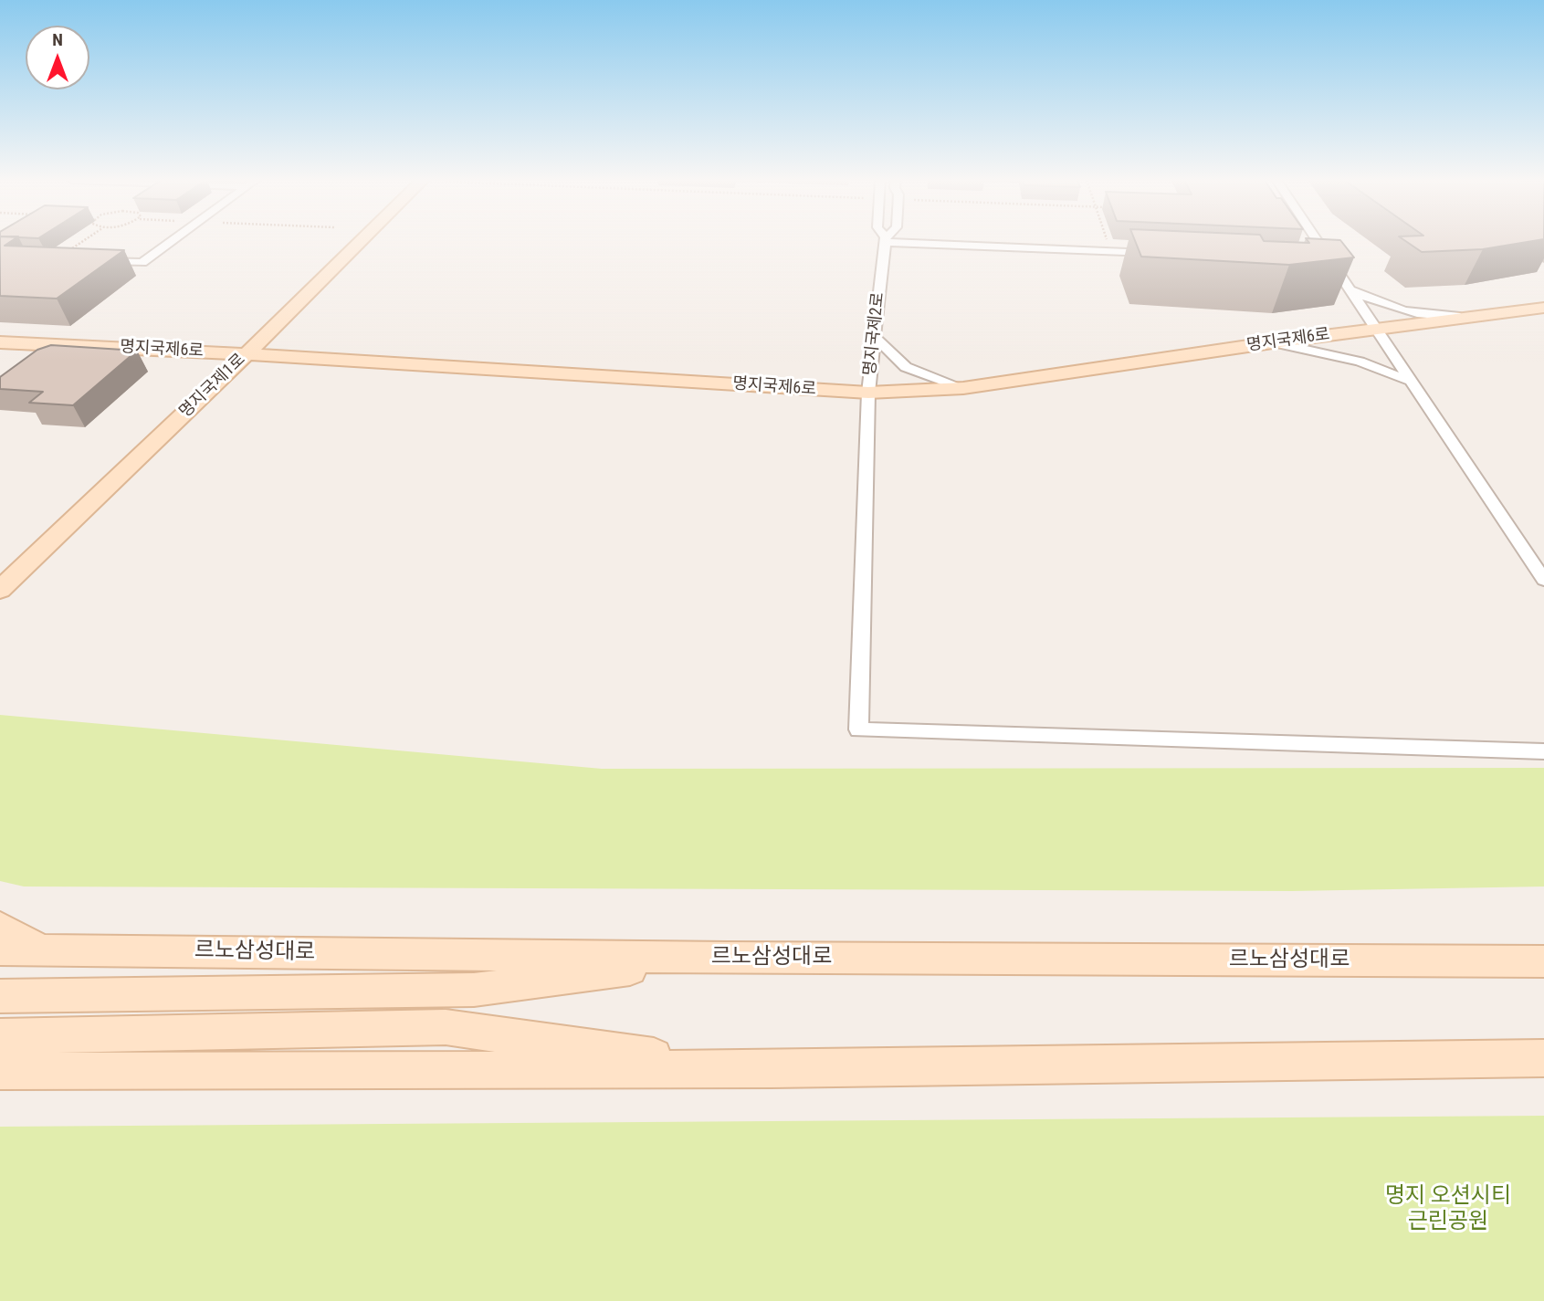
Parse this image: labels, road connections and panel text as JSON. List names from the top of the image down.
{
  "streets": {
    "main road": ["명지국제6로", "명지국제1로", "르노삼성대로"],
    "street": ["명지국제2로"]
  },
  "crossings": [
    ["명지국제2로", "명지국제6로"],
    ["명지국제6로", "명지국제1로"]
  ],
  "parks": ["명지 오션시티 근린공원"],
  "north": "top"
}
